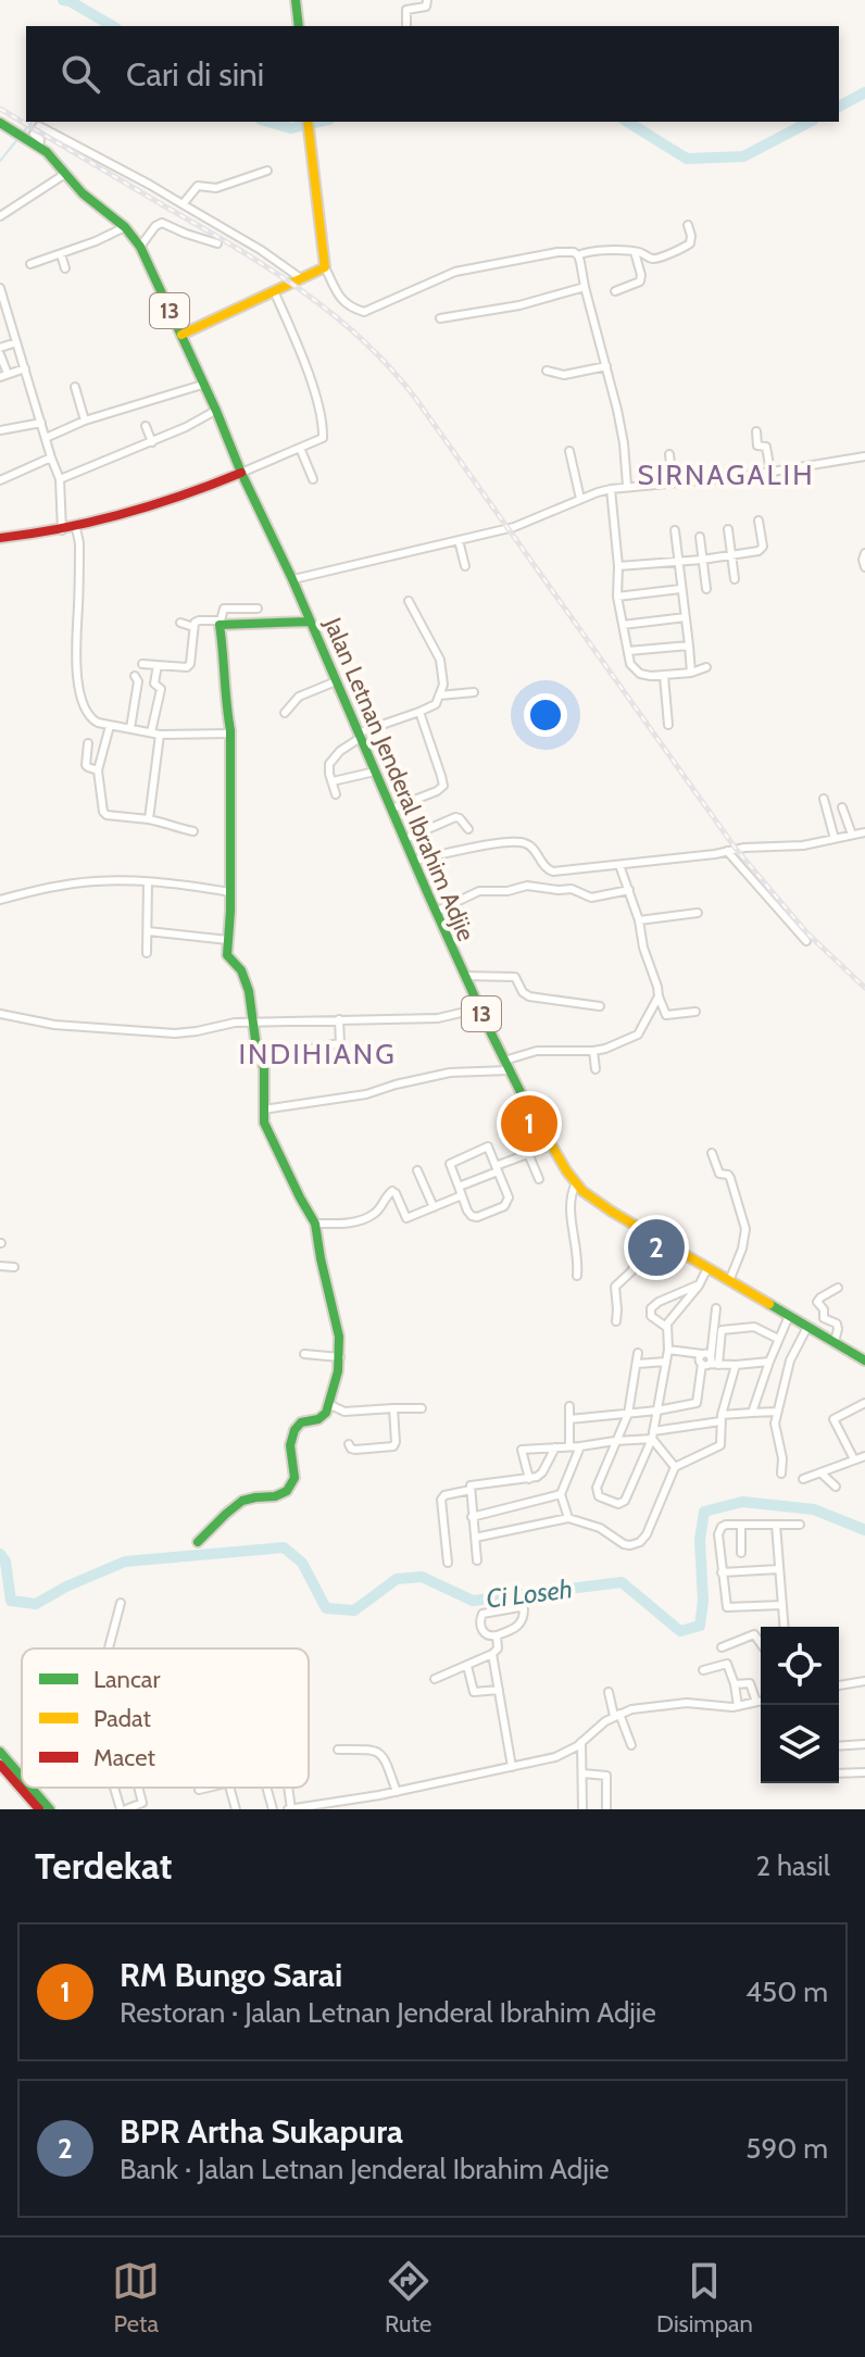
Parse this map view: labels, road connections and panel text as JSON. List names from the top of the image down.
{
  "streets": {
    "main road": ["13", "Jalan Letnan Jenderal Ibrahim Adjie"]
  },
  "districts": ["SIRNAGALIH", "INDIHIANG"],
  "water": ["Ci Loseh"],
  "legend": ["Lancar", "Padat", "Macet"],
  "page": {
    "search": "Cari di sini",
    "pins": ["1", "2"],
    "heading": ["Terdekat", "2 hasil"],
    "list": [
      {
        "mark": "1",
        "name": "RM Bungo Sarai",
        "note": "Restoran · Jalan Letnan Jenderal Ibrahim Adjie",
        "value": "450 m"
      },
      {
        "mark": "2",
        "name": "BPR Artha Sukapura",
        "note": "Bank · Jalan Letnan Jenderal Ibrahim Adjie",
        "value": "590 m"
      }
    ],
    "nav": ["Peta", "Rute", "Disimpan"]
  }
}
